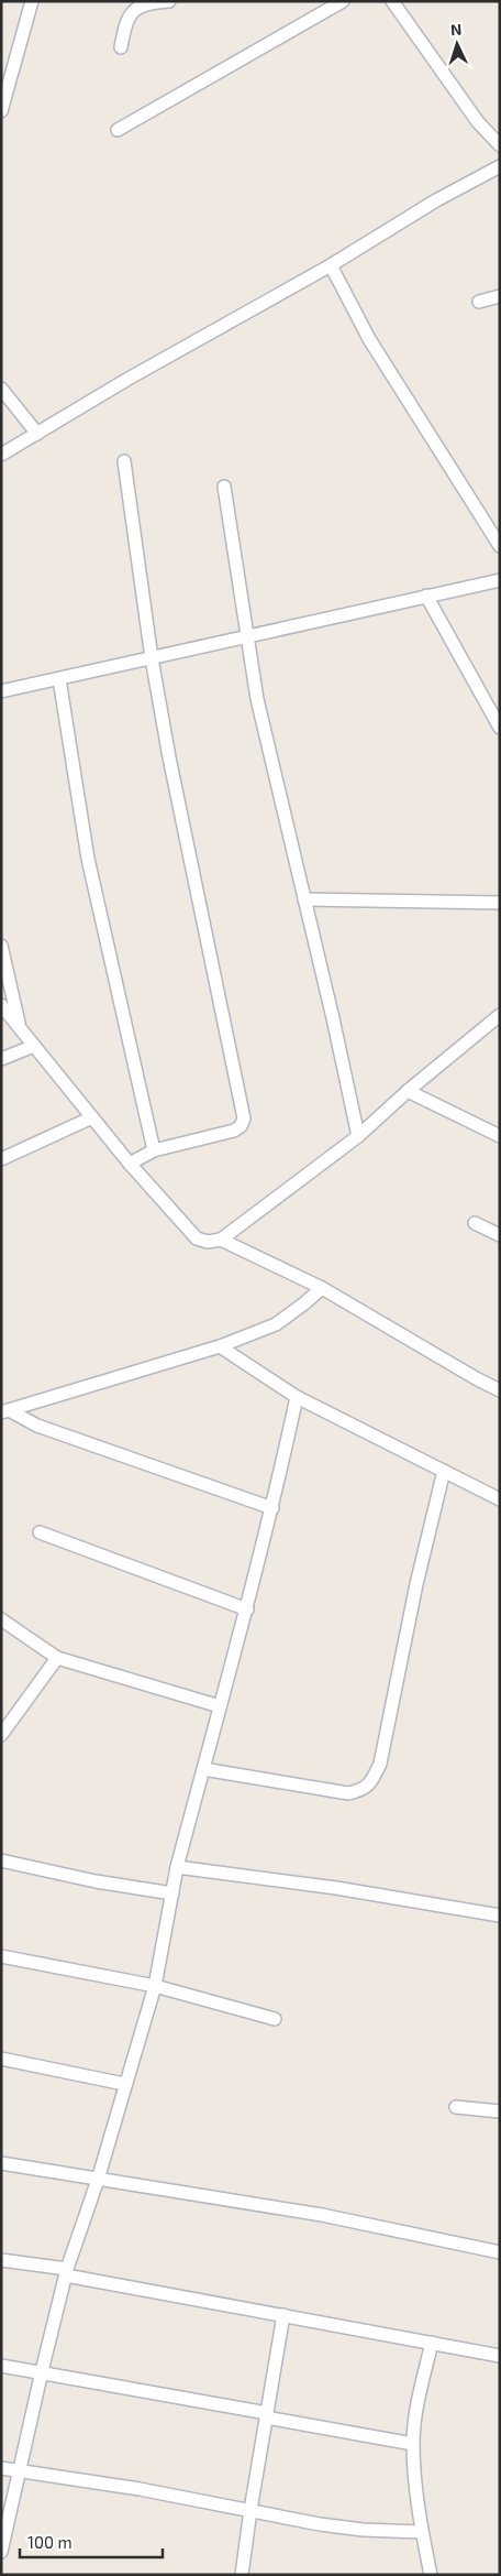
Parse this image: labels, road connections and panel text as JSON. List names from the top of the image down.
{
  "scale_bar": "100 m",
  "north": "top"
}
